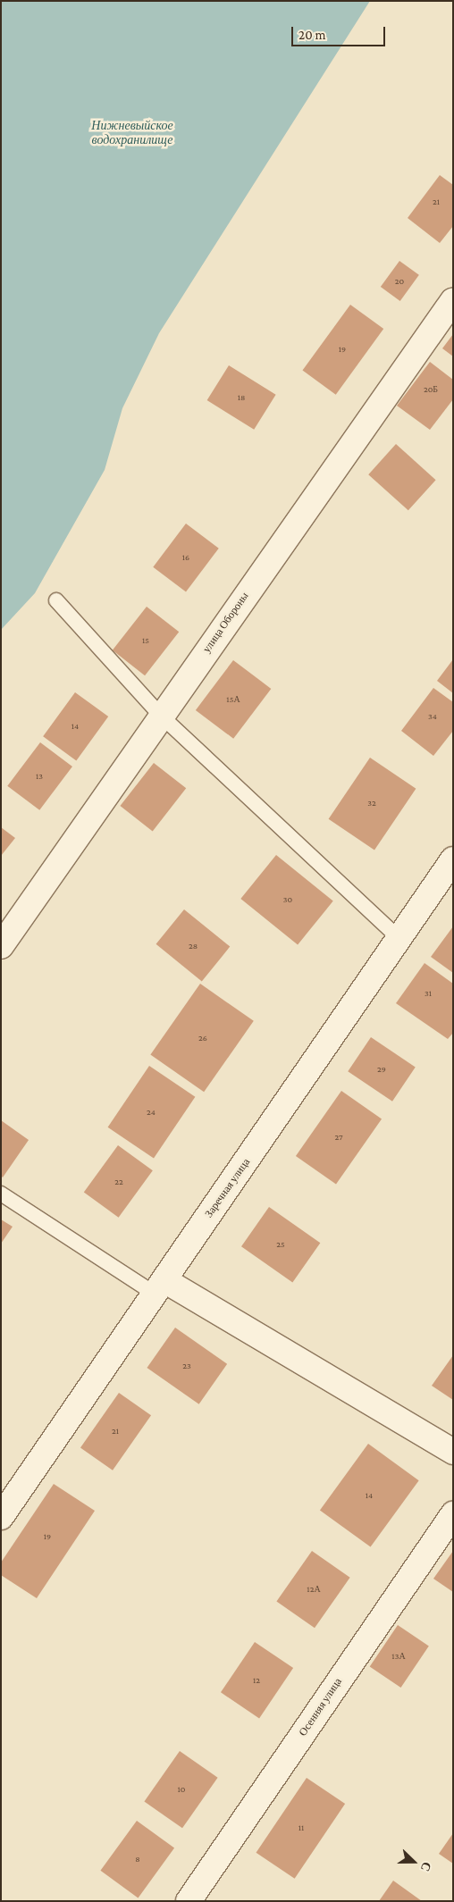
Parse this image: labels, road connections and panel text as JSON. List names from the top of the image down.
{
  "streets": {
    "street": ["улица Обороны", "Заречная улица", "Осенняя улица"]
  },
  "water": ["Нижневыйское водохранилище"],
  "house_numbers": [
    "21",
    "20",
    "19",
    "20Б",
    "18",
    "16",
    "15",
    "15А",
    "34",
    "14",
    "13",
    "32",
    "30",
    "28",
    "31",
    "26",
    "29",
    "24",
    "27",
    "22",
    "25",
    "23",
    "21",
    "14",
    "19",
    "12А",
    "13А",
    "12",
    "10",
    "11",
    "8"
  ],
  "scale_bar": "20 m",
  "north": "right"
}
